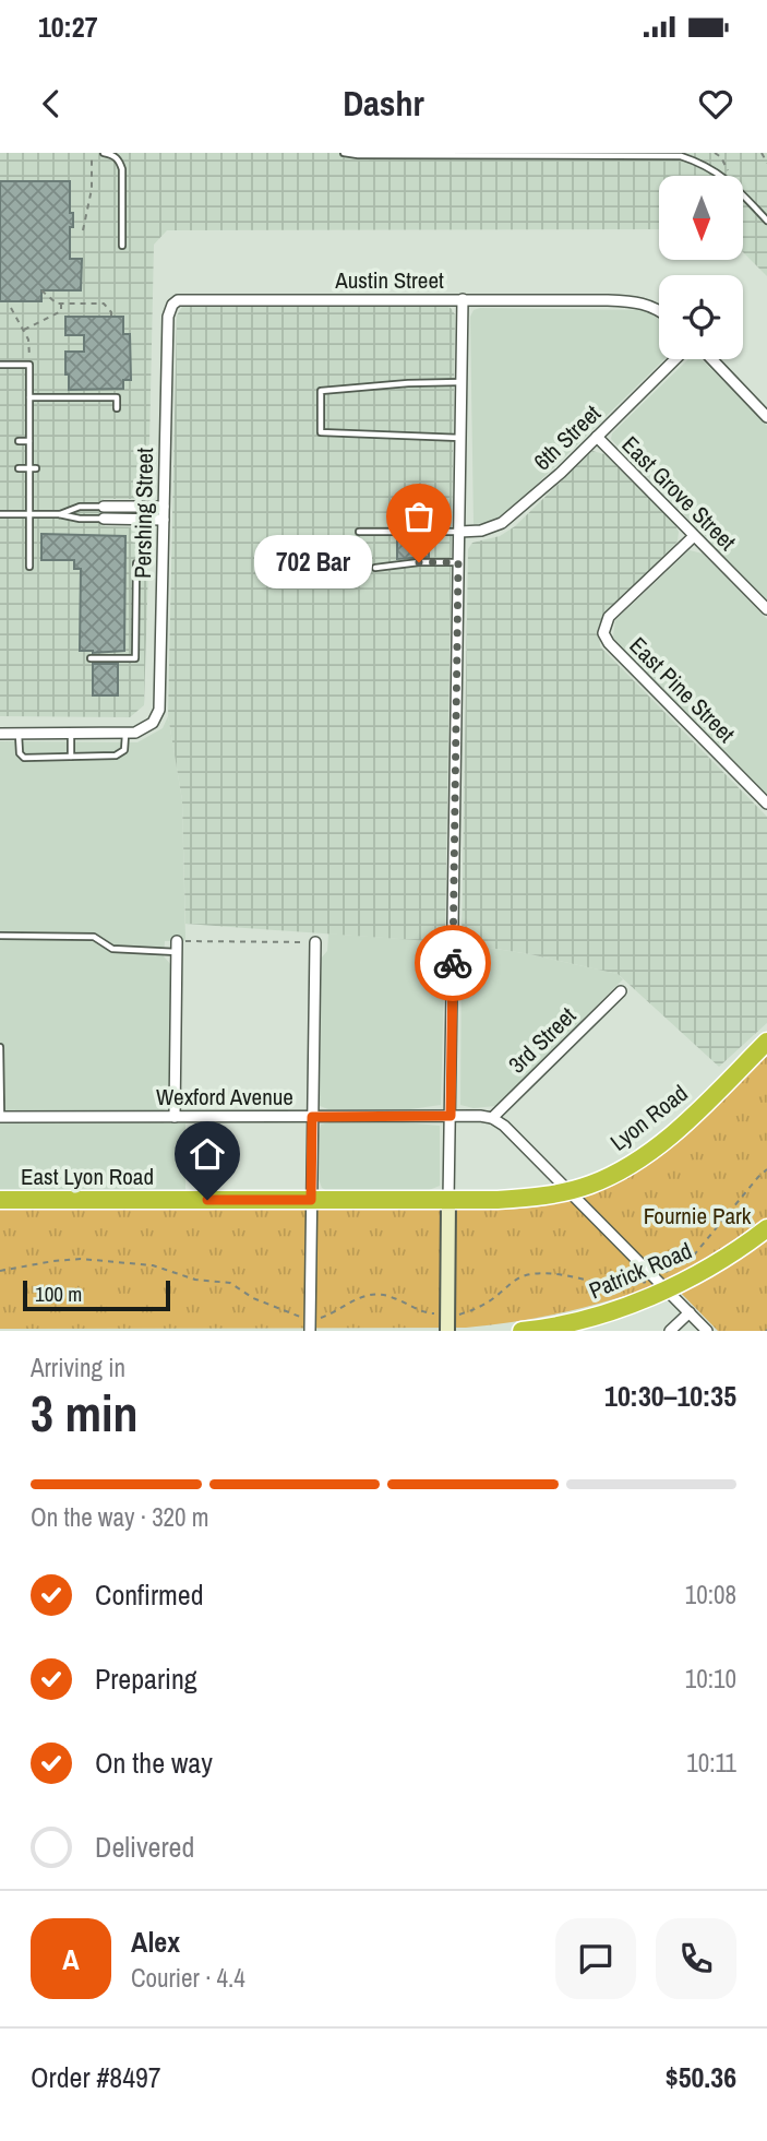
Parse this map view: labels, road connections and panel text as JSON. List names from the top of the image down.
{
  "streets": {
    "highway": ["Lyon Road", "East Lyon Road", "Patrick Road"],
    "street": [
      "Austin Street",
      "6th Street",
      "East Grove Street",
      "Pershing Street",
      "East Pine Street",
      "3rd Street",
      "Wexford Avenue"
    ]
  },
  "crossings": [
    ["Austin Street", "Pershing Street"],
    ["6th Street", "East Grove Street"],
    ["East Grove Street", "East Pine Street"],
    ["3rd Street", "Wexford Avenue"],
    ["Lyon Road", "East Lyon Road"]
  ],
  "parks": ["Fournie Park"],
  "places": ["702 Bar"],
  "scale_bar": "100 m",
  "north": "bottom",
  "page": {
    "status": "10:27",
    "header": "Dashr",
    "bubble": "702 Bar",
    "scale": "100 m",
    "heading": ["3 min", "Arriving in", "10:30–10:35"],
    "panel": [
      "Alex",
      "Courier · 4.4",
      "Order #8497",
      "$50.36"
    ],
    "bar": "On the way · 320 m",
    "list": [
      ["Confirmed", "10:08"],
      ["Preparing", "10:10"],
      ["On the way", "10:11"],
      "Delivered"
    ],
    "round": "A"
  }
}
